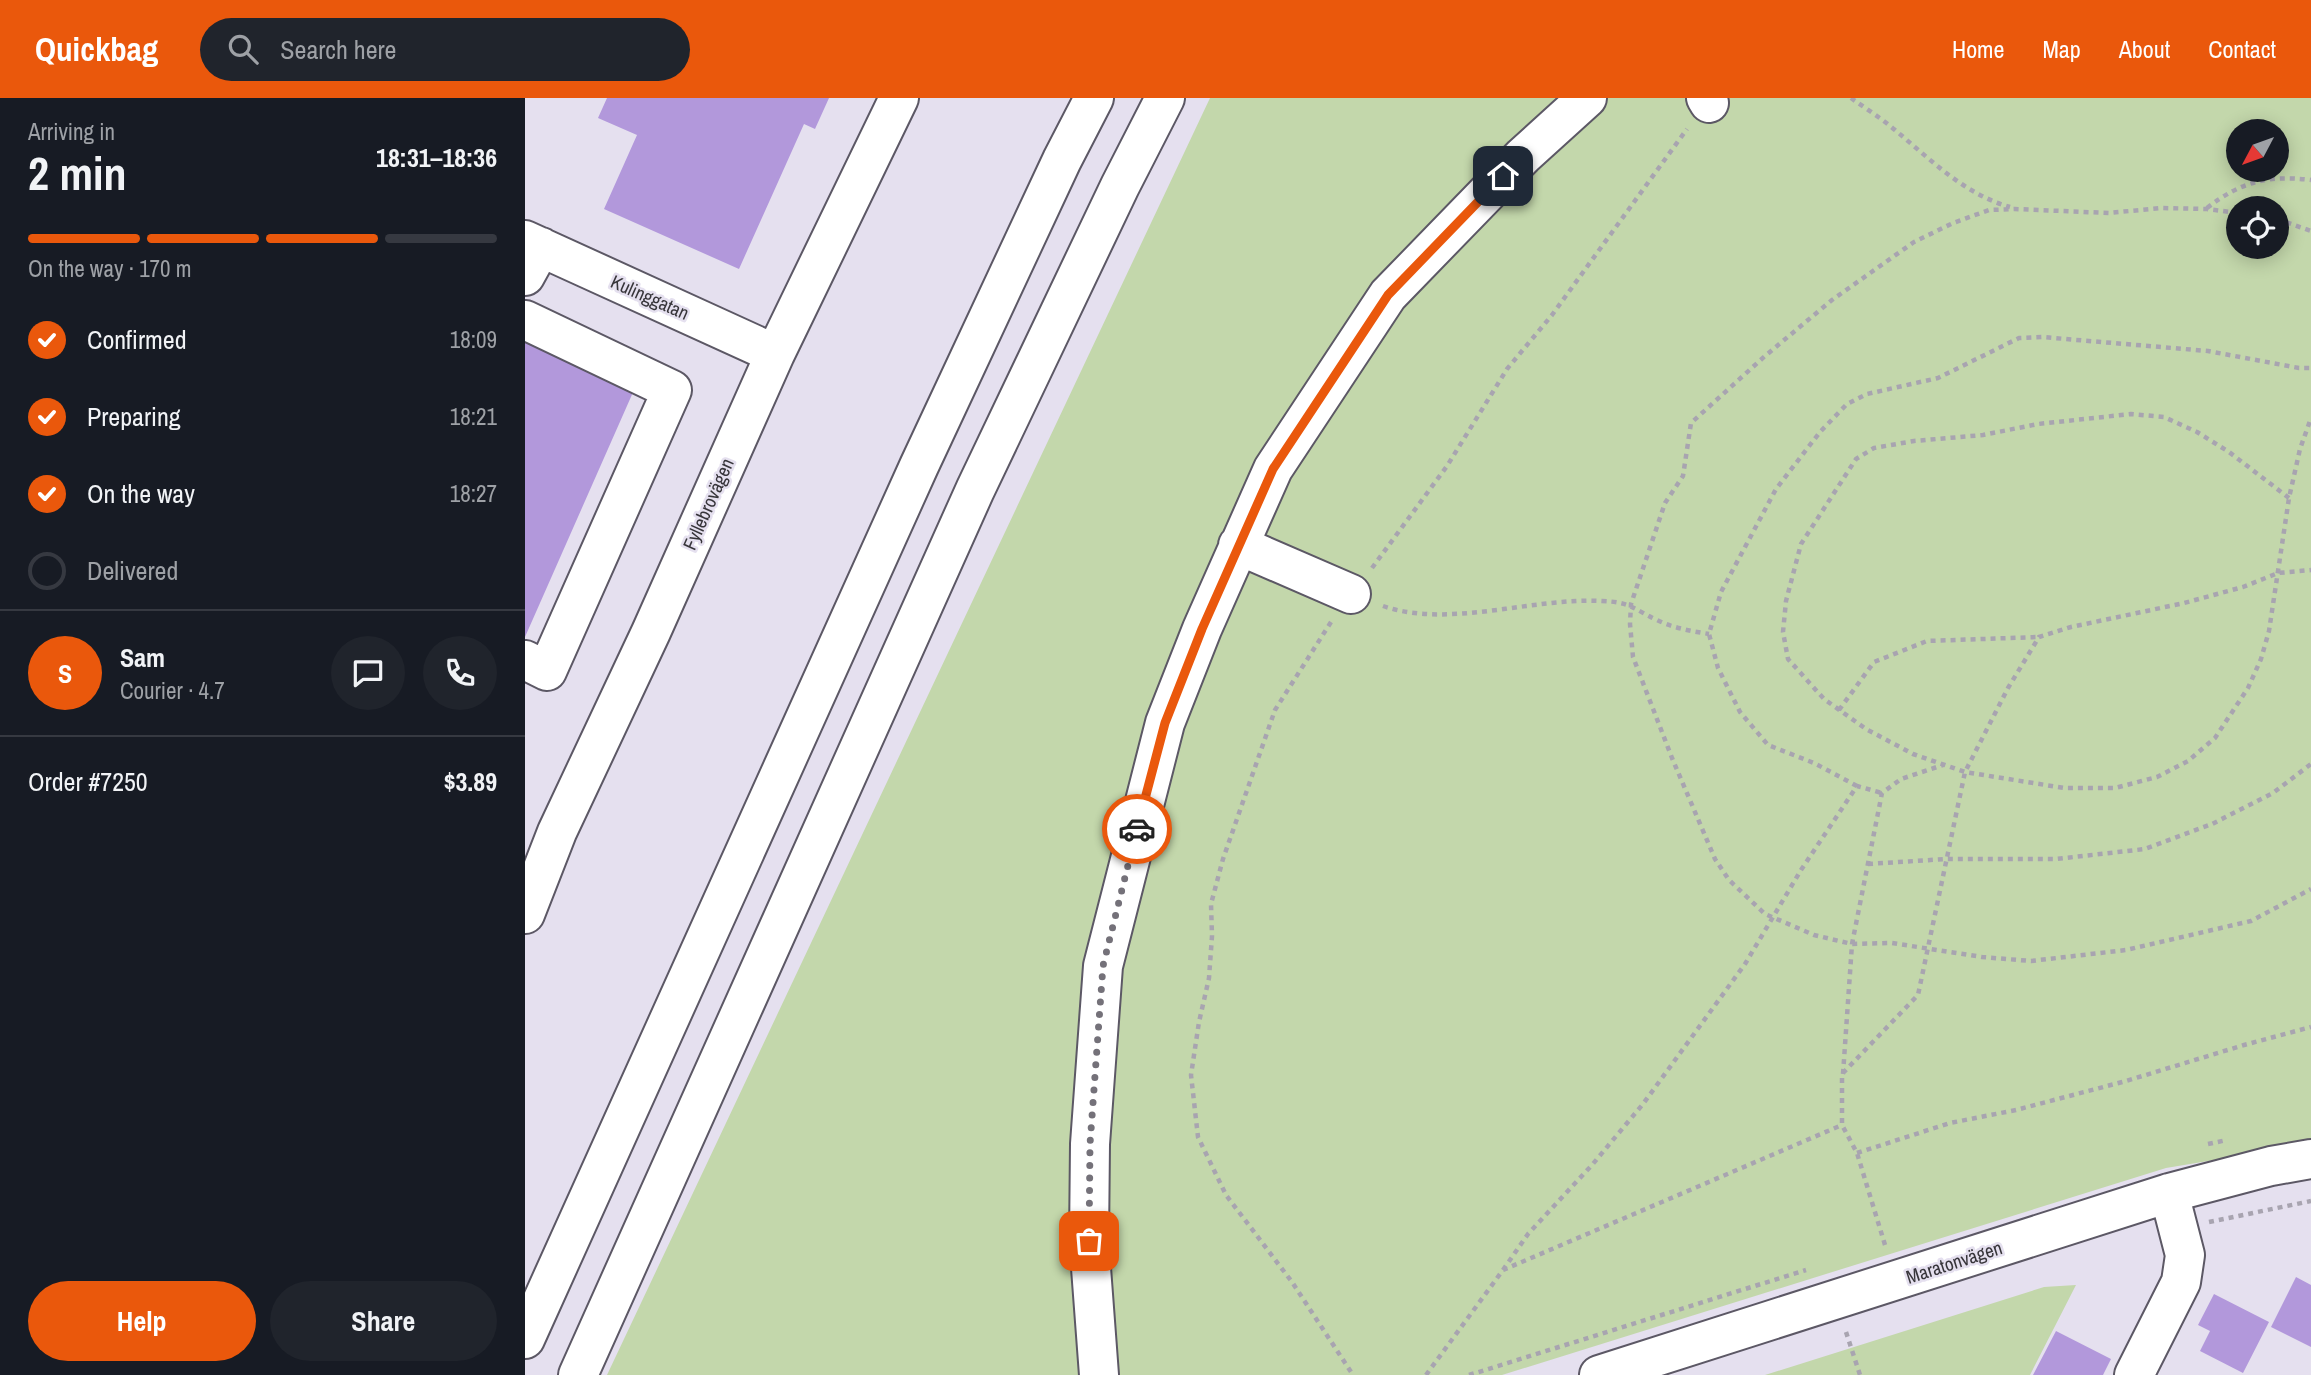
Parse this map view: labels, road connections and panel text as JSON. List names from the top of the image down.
{
  "streets": {
    "main road": ["Kulinggatan", "Fyllebrovägen", "Maratonvägen"]
  },
  "crossings": [
    ["Kulinggatan", "Fyllebrovägen"]
  ],
  "north": "bottom left",
  "page": {
    "header": "Quickbag",
    "search": "Search here",
    "nav": [
      "Home",
      "Map",
      "About",
      "Contact"
    ],
    "heading": ["2 min", "Arriving in", "18:31–18:36"],
    "panel": [
      "Sam",
      "Courier · 4.7",
      "Order #7250",
      "$3.89"
    ],
    "bar": "On the way · 170 m",
    "list": [
      ["Confirmed", "18:09"],
      ["Preparing", "18:21"],
      ["On the way", "18:27"],
      "Delivered"
    ],
    "round": "S",
    "buttons": ["Help", "Share"]
  }
}
